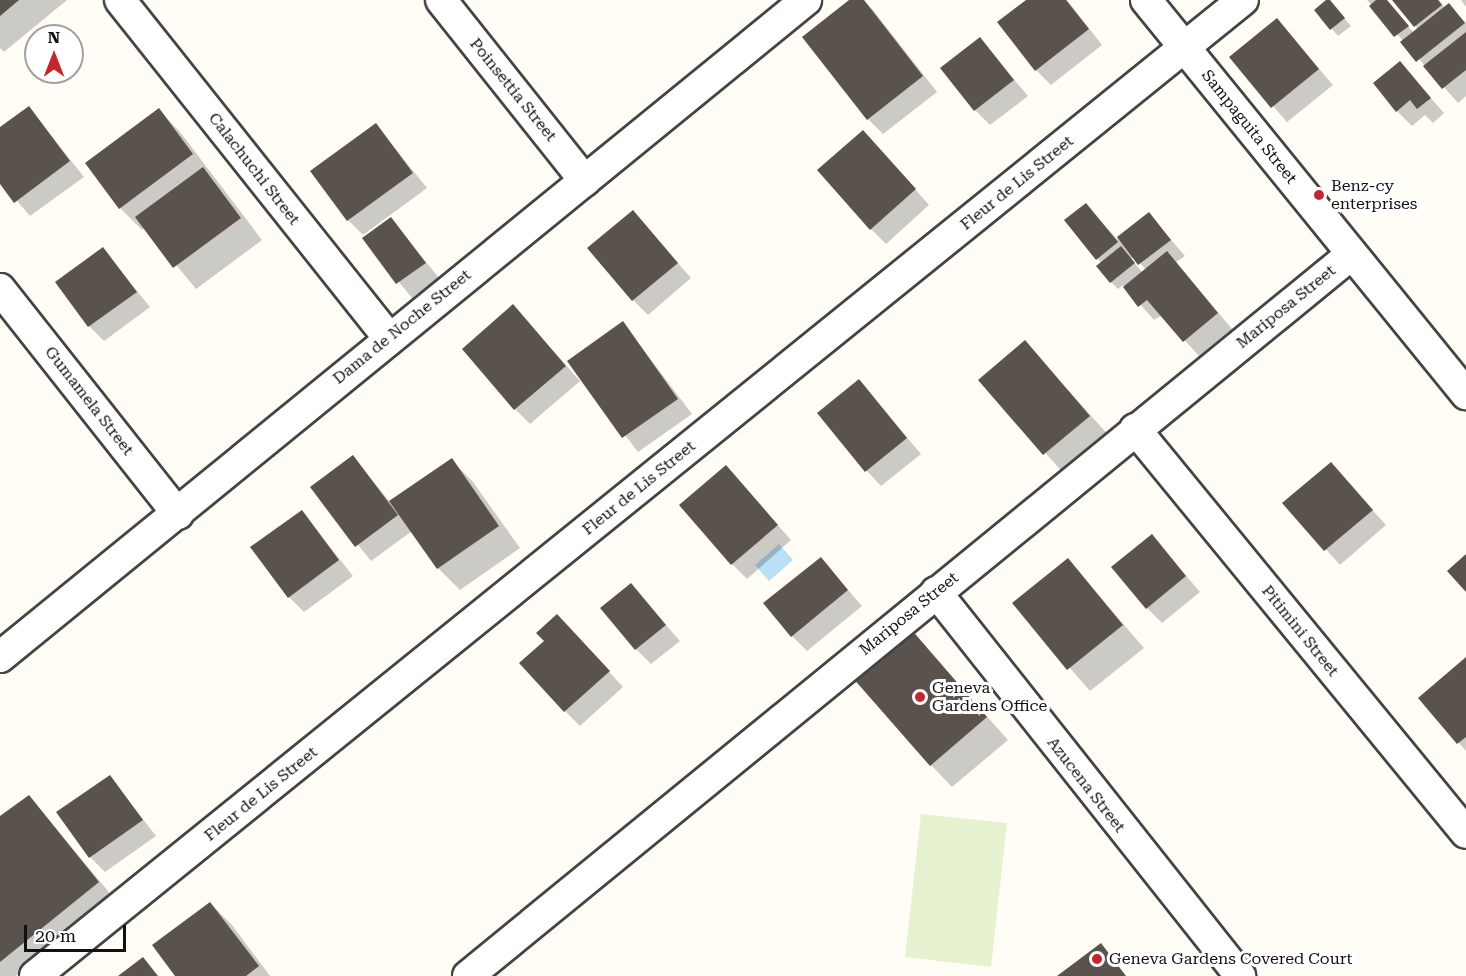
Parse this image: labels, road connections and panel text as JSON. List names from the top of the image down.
{
  "streets": {
    "street": [
      "Poinsettia Street",
      "Sampaguita Street",
      "Calachuchi Street",
      "Fleur de Lis Street",
      "Mariposa Street",
      "Dama de Noche Street",
      "Gumamela Street",
      "Pitimini Street",
      "Azucena Street"
    ]
  },
  "crossings": [
    ["Poinsettia Street", "Dama de Noche Street"],
    ["Sampaguita Street", "Fleur de Lis Street"],
    ["Sampaguita Street", "Mariposa Street"],
    ["Calachuchi Street", "Dama de Noche Street"],
    ["Mariposa Street", "Pitimini Street"],
    ["Mariposa Street", "Azucena Street"],
    ["Dama de Noche Street", "Gumamela Street"]
  ],
  "places": ["Benz-cy enterprises", "Geneva Gardens Office", "Geneva Gardens Covered Court"],
  "scale_bar": "20 m",
  "north": "top"
}
